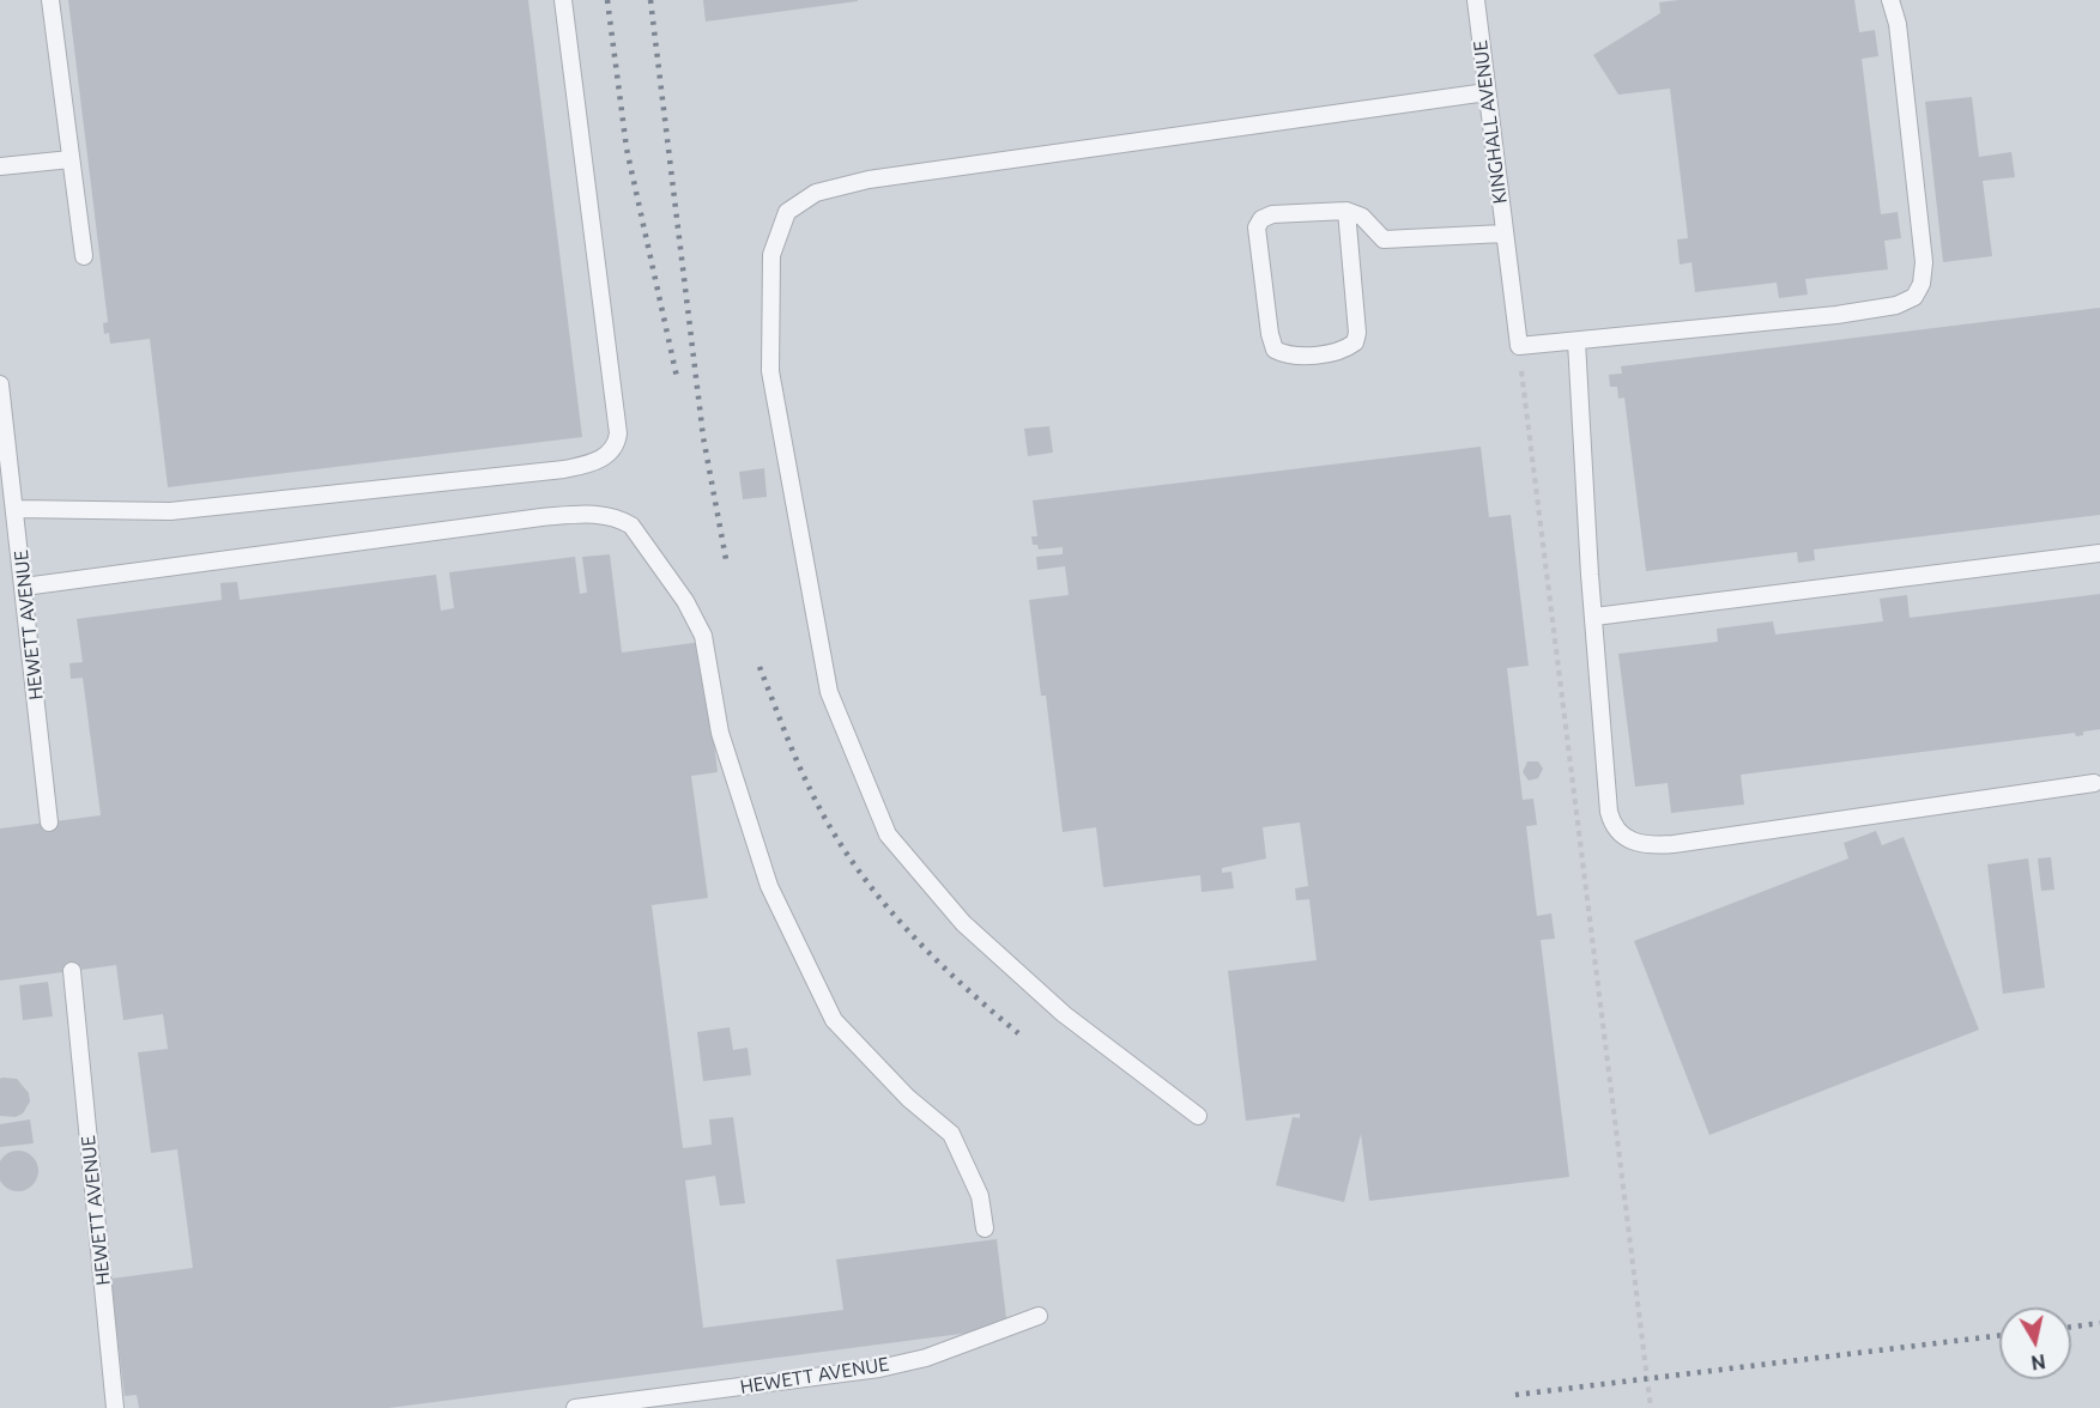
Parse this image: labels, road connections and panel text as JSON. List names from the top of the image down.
{
  "streets": {
    "lane": ["KINGHALL AVENUE", "HEWETT AVENUE"]
  },
  "north": "bottom"
}
